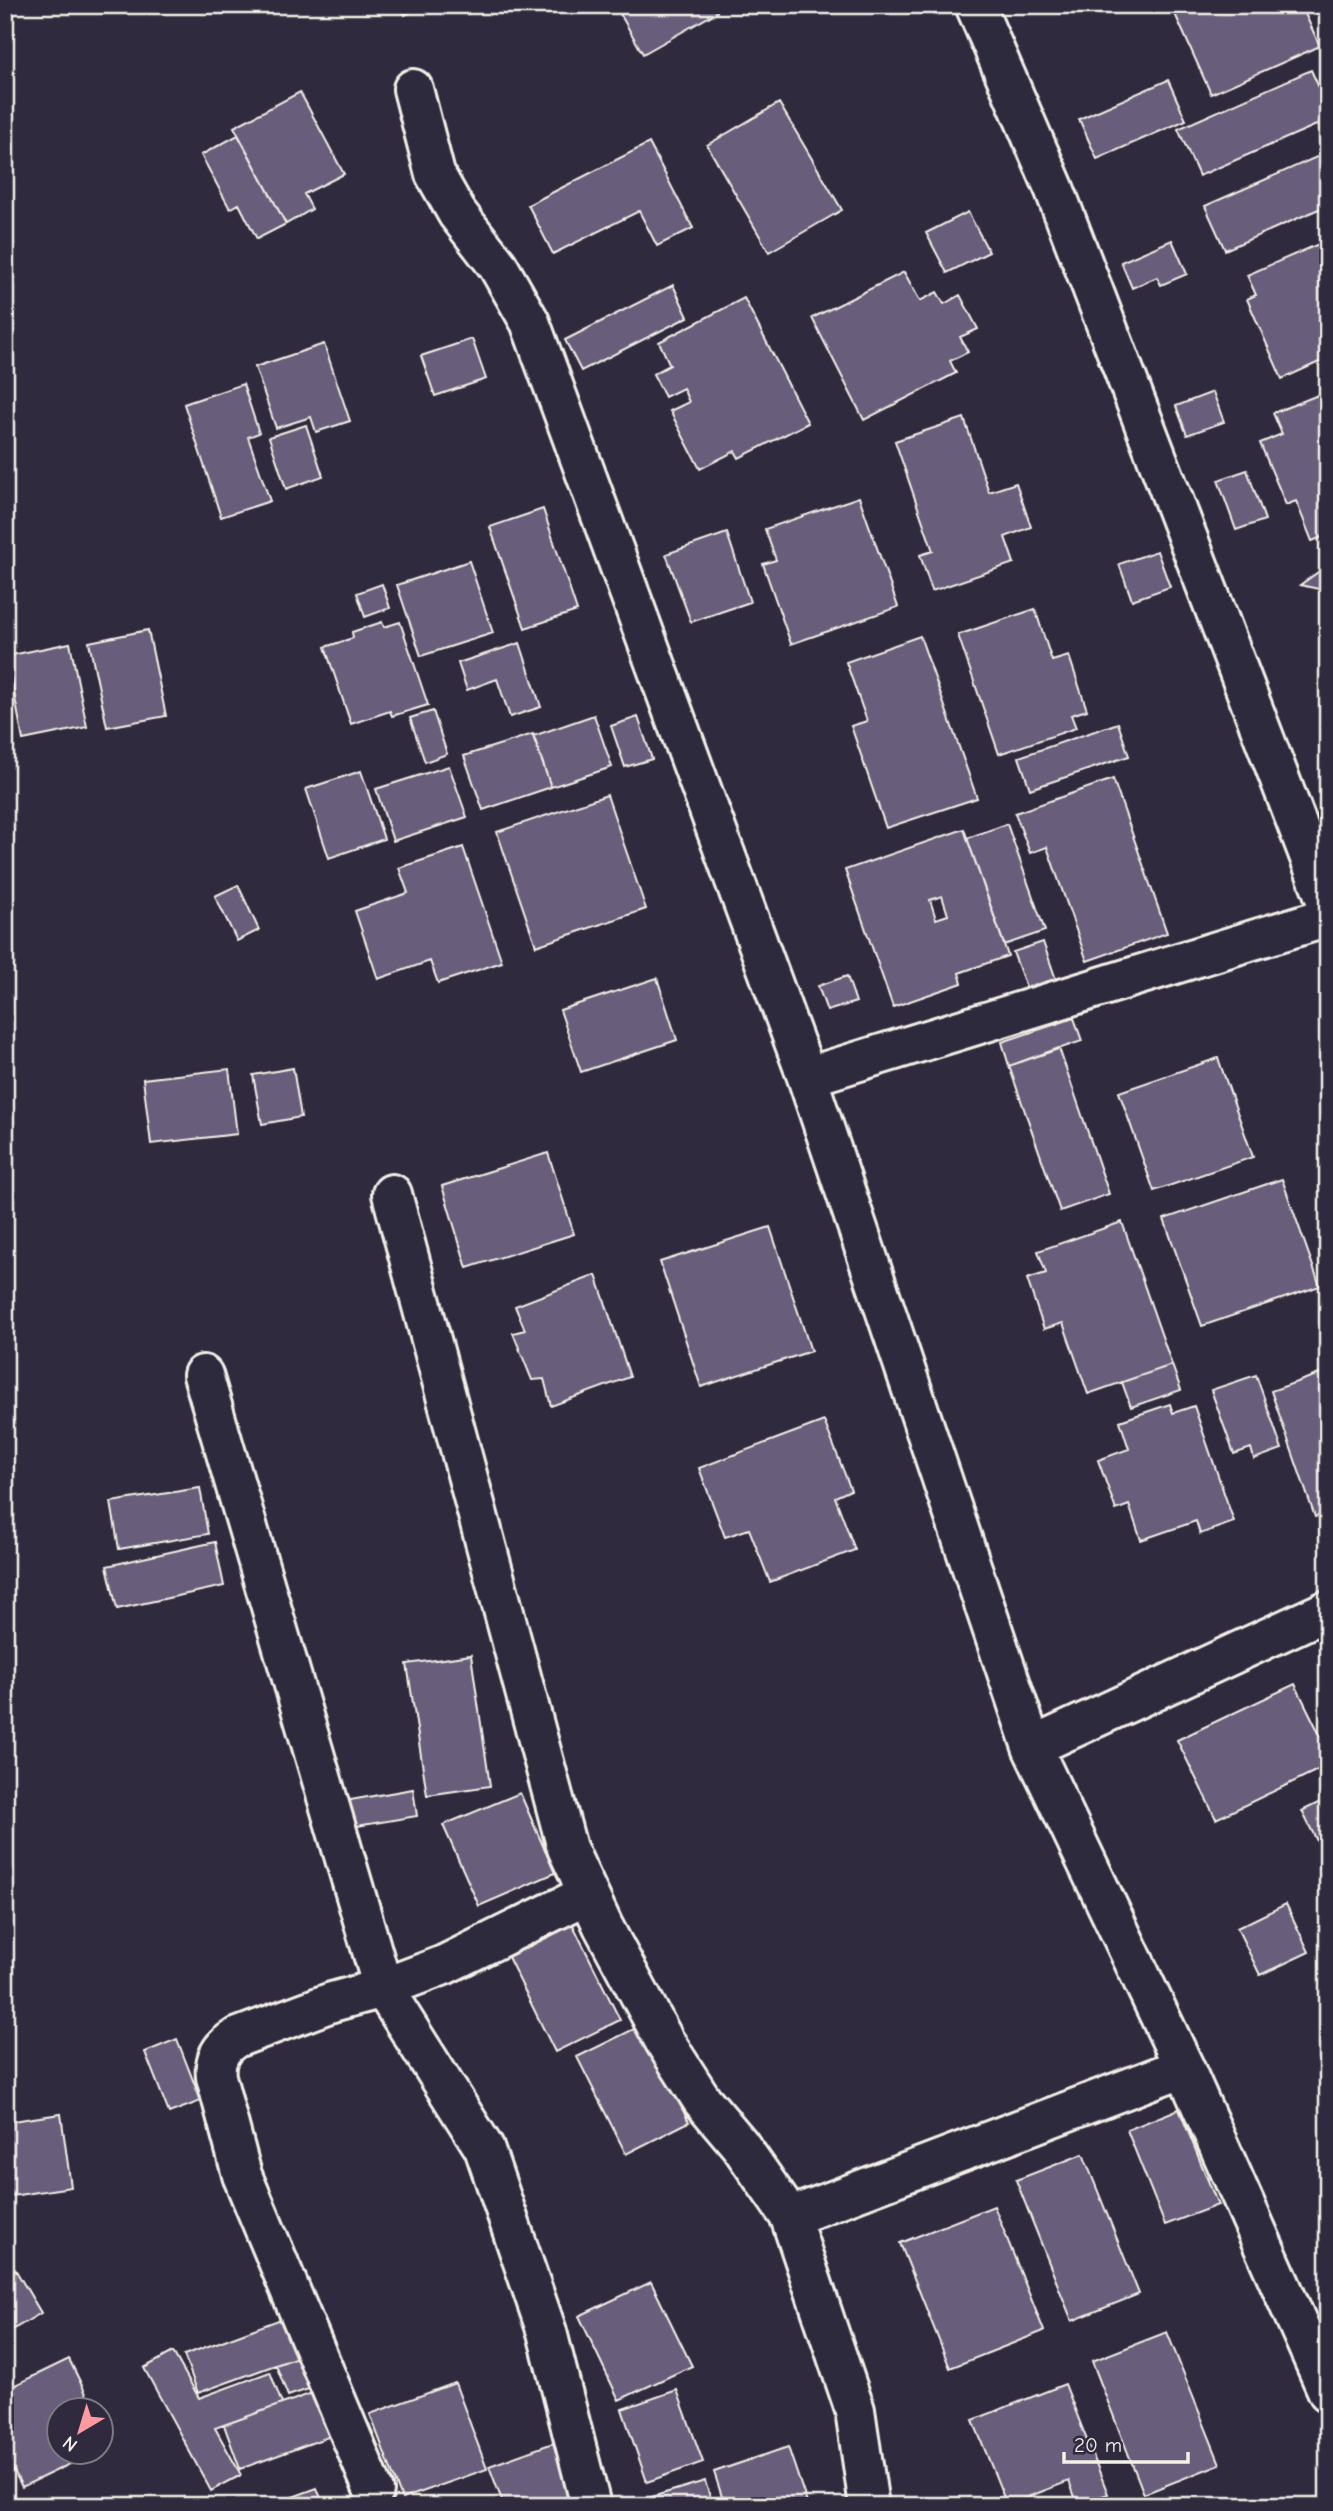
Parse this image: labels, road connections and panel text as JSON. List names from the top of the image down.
{
  "scale_bar": "20 m",
  "north": "bottom left"
}
